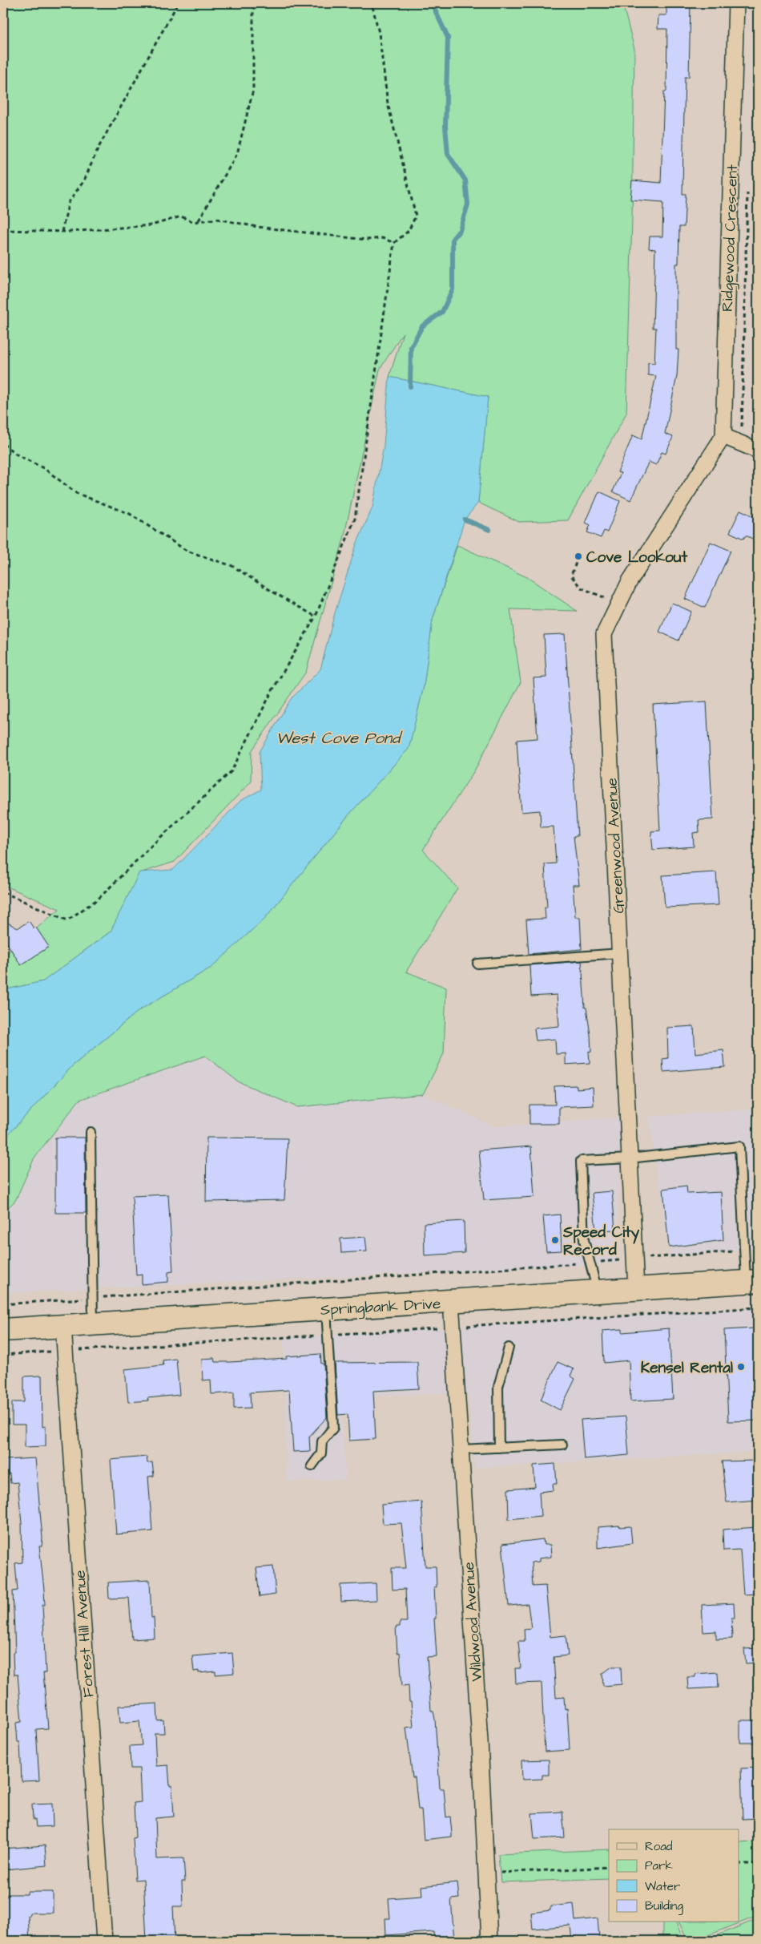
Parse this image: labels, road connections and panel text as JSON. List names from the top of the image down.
{
  "streets": {
    "main road": ["Springbank Drive"],
    "street": [
      "Ridgewood Crescent",
      "Greenwood Avenue",
      "Wildwood Avenue",
      "Forest Hill Avenue"
    ]
  },
  "crossings": [
    ["Ridgewood Crescent", "Greenwood Avenue"],
    ["Greenwood Avenue", "Springbank Drive"],
    ["Springbank Drive", "Wildwood Avenue"],
    ["Springbank Drive", "Forest Hill Avenue"]
  ],
  "water": ["West Cove Pond"],
  "places": ["Cove Lookout", "Speed City Record", "Kensel Rental"],
  "legend": [
    "Road",
    "Park",
    "Water",
    "Building"
  ]
}
